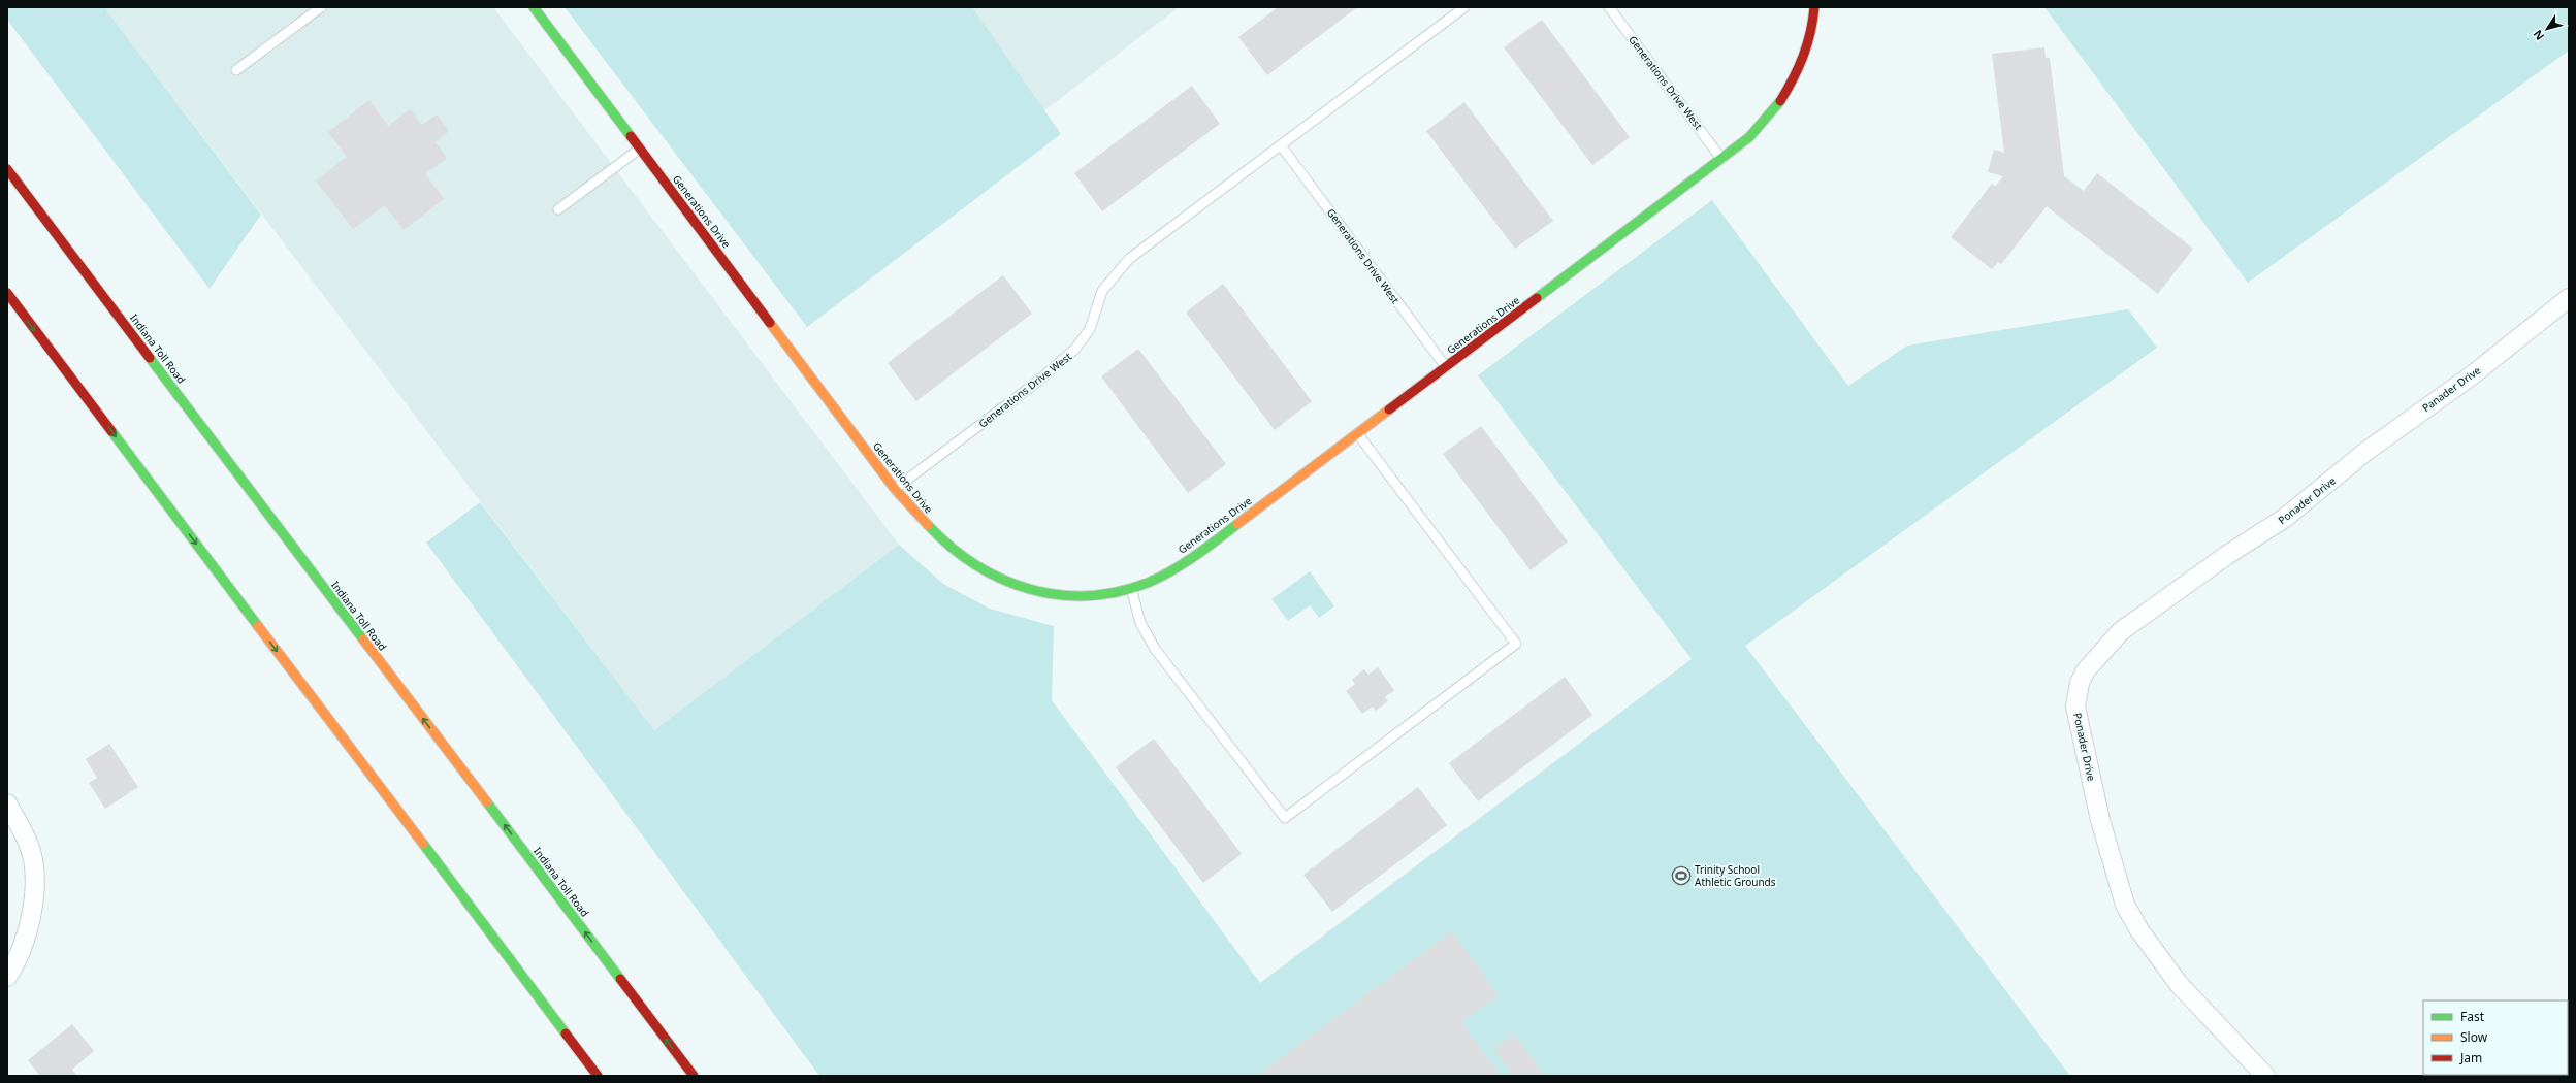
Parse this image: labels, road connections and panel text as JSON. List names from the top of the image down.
{
  "streets": {
    "main road": ["Generations Drive", "Indiana Toll Road"],
    "street": ["Panader Drive", "Ponader Drive"],
    "lane": ["Generations Drive West"]
  },
  "crossings": [
    ["Generations Drive West", "Generations Drive"],
    ["Panader Drive", "Ponader Drive"]
  ],
  "places": {
    "sports": ["Trinity School Athletic Grounds"]
  },
  "legend": ["Fast", "Slow", "Jam"],
  "north": "bottom left"
}
